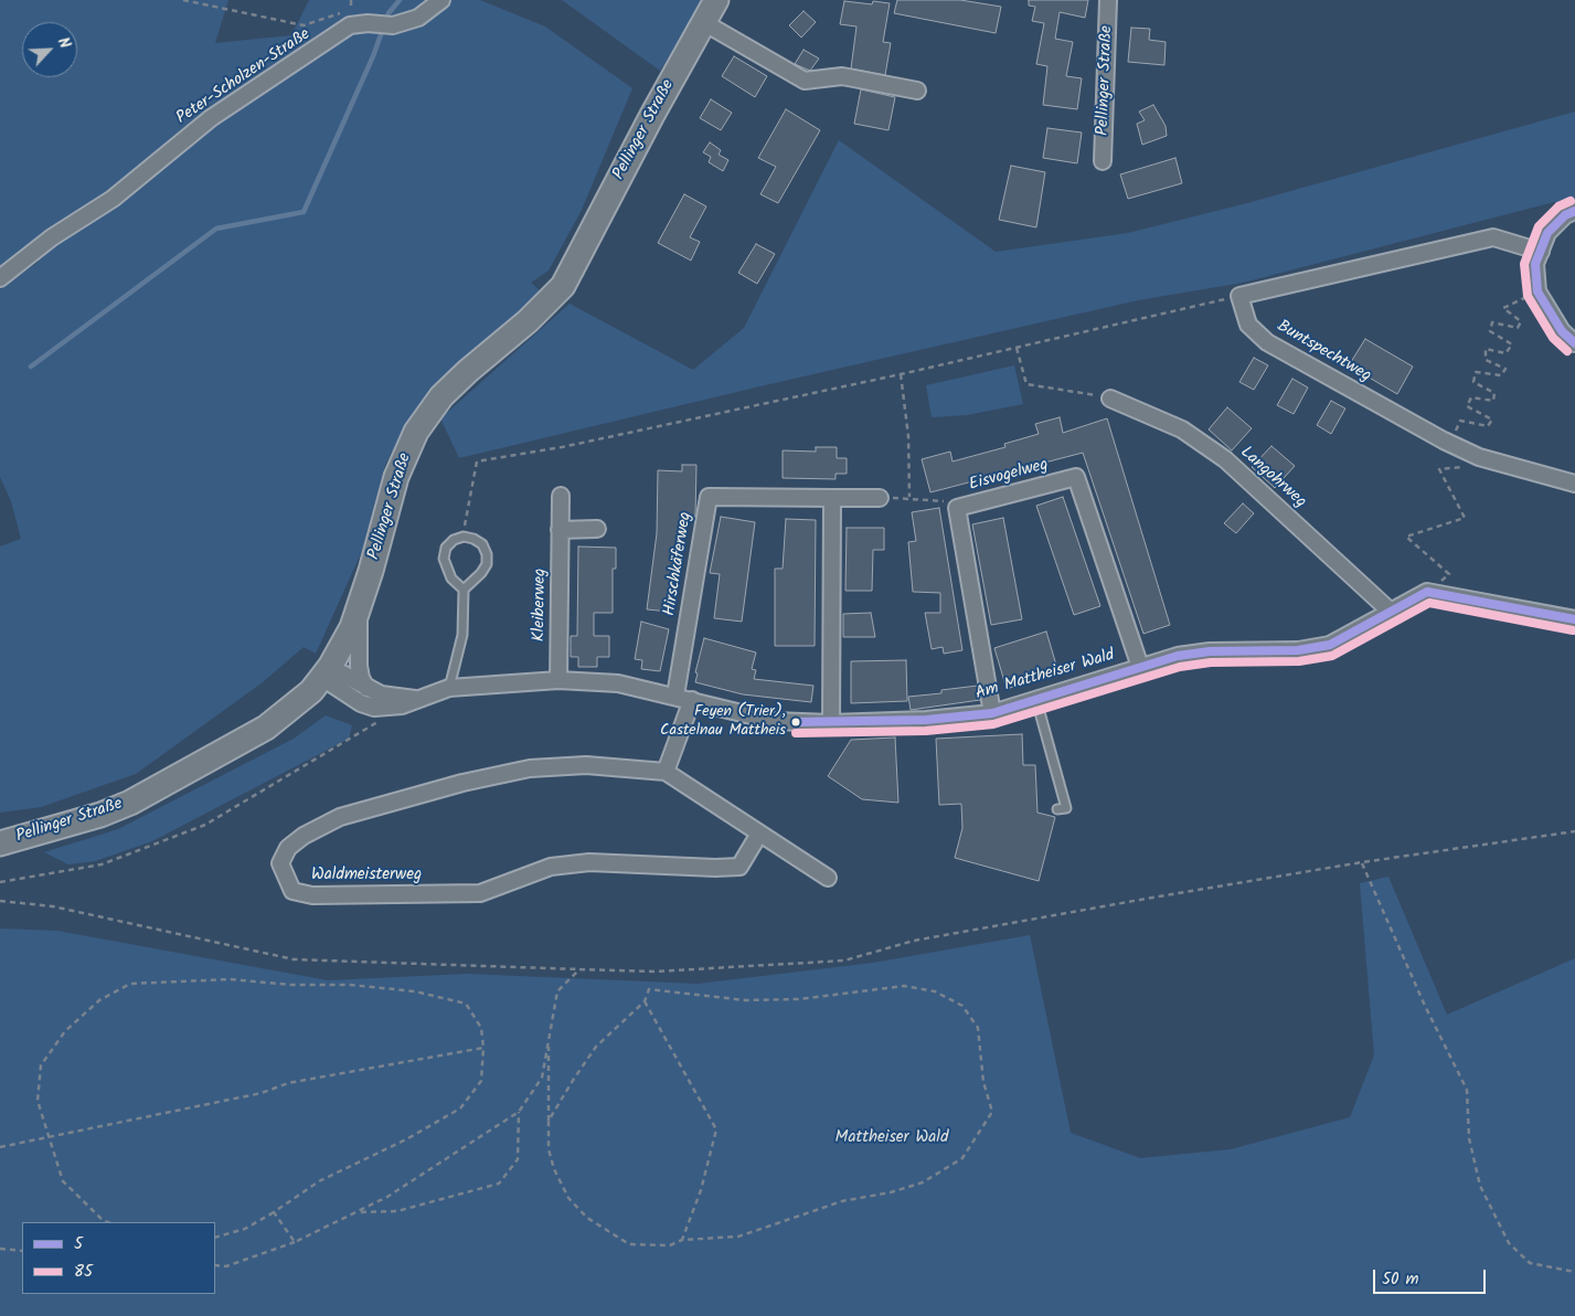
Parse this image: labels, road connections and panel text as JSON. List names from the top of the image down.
{
  "streets": {
    "main road": ["Pellinger Straße"],
    "street": [
      "Peter-Scholzen-Straße",
      "Buntspechtweg",
      "Eisvogelweg",
      "Langohrweg",
      "Hirschkäferweg",
      "Kleiberweg",
      "Am Mattheiser Wald",
      "Waldmeisterweg"
    ]
  },
  "crossings": [
    ["Pellinger Straße", "Am Mattheiser Wald"],
    ["Eisvogelweg", "Am Mattheiser Wald"],
    ["Langohrweg", "Am Mattheiser Wald"],
    ["Hirschkäferweg", "Am Mattheiser Wald"],
    ["Kleiberweg", "Am Mattheiser Wald"]
  ],
  "parks": ["Mattheiser Wald"],
  "places": ["Feyen (Trier), Castelnau Mattheis"],
  "lines": ["transit line 85", "transit line 5"],
  "legend": ["5", "85"],
  "scale_bar": "50 m",
  "north": "top right"
}
